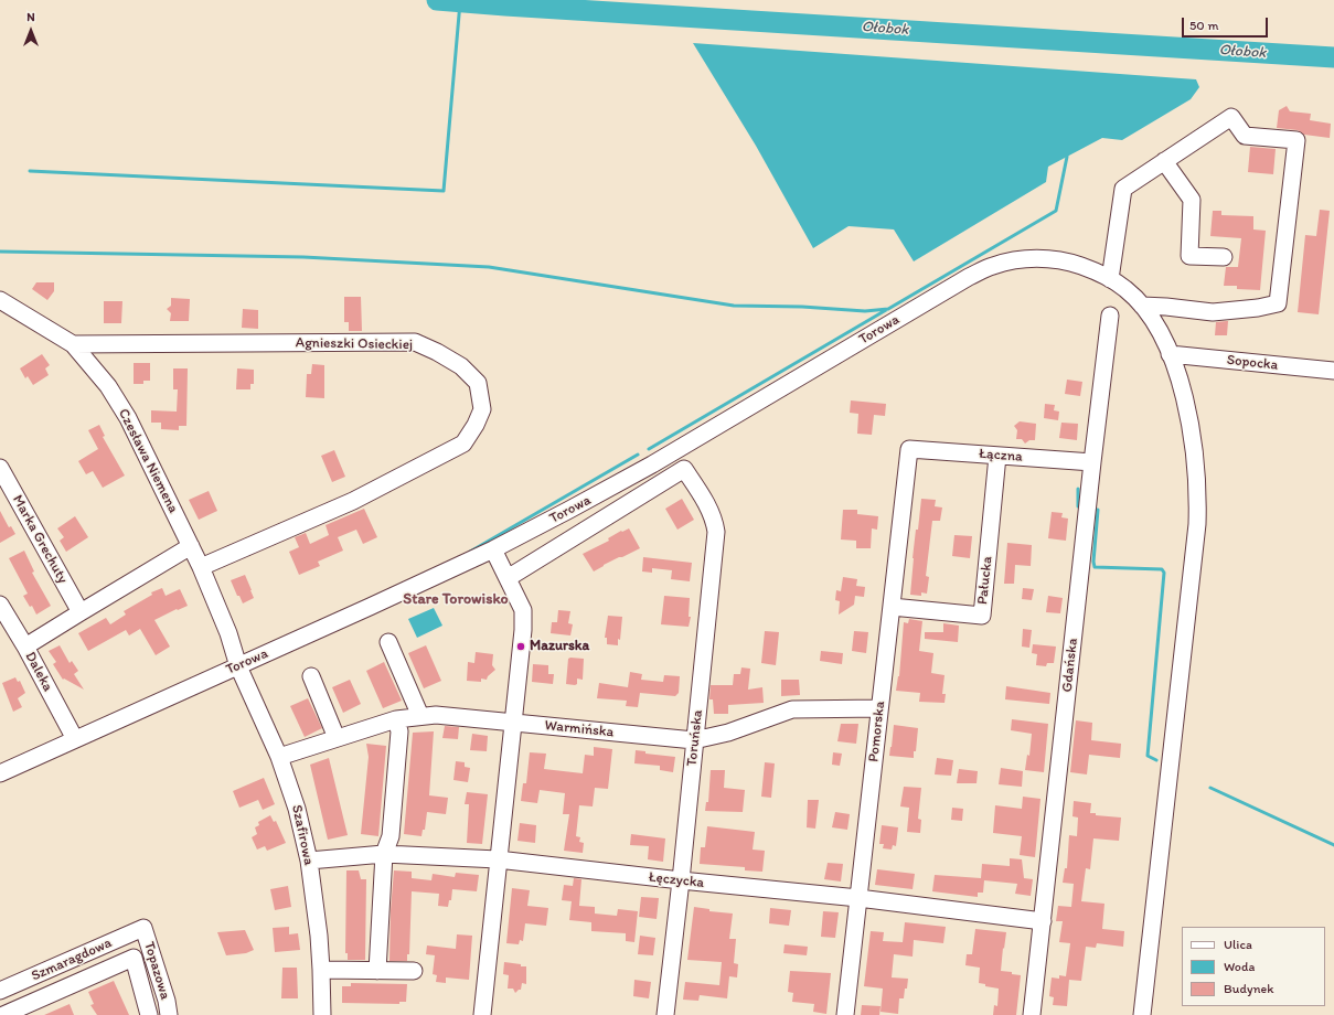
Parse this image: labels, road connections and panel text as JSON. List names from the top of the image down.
{
  "streets": {
    "street": [
      "Torowa",
      "Agnieszki Osieckiej",
      "Sopocka",
      "Łączna",
      "Czesława Niemena",
      "Marka Grechuty",
      "Pałucka",
      "Gdańska",
      "Daleka",
      "Warmińska",
      "Pomorska",
      "Toruńska",
      "Szafirowa",
      "Łęczycka",
      "Szmaragdowa",
      "Topazowa"
    ]
  },
  "crossings": [
    ["Torowa", "Sopocka"],
    ["Torowa", "Czesława Niemena"],
    ["Torowa", "Daleka"],
    ["Torowa", "Szafirowa"],
    ["Agnieszki Osieckiej", "Czesława Niemena"],
    ["Łączna", "Pałucka"],
    ["Łączna", "Gdańska"],
    ["Łączna", "Pomorska"],
    ["Czesława Niemena", "Szafirowa"],
    ["Pałucka", "Pomorska"],
    ["Gdańska", "Łęczycka"],
    ["Warmińska", "Pomorska"],
    ["Warmińska", "Toruńska"],
    ["Warmińska", "Szafirowa"],
    ["Pomorska", "Łęczycka"],
    ["Toruńska", "Łęczycka"],
    ["Szafirowa", "Łęczycka"],
    ["Szmaragdowa", "Topazowa"]
  ],
  "districts": ["Stare Torowisko"],
  "water": ["Ołobok"],
  "places": ["Mazurska"],
  "legend": ["Ulica", "Woda", "Budynek"],
  "scale_bar": "50 m",
  "north": "top"
}
